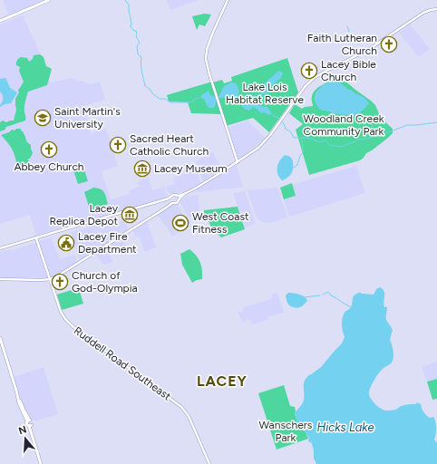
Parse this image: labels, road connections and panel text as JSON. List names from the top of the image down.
{
  "streets": {
    "main road": ["Ruddell Road Southeast"]
  },
  "districts": ["LACEY"],
  "water": ["Hicks Lake"],
  "parks": ["Lake Lois Habitat Reserve", "Woodland Creek Community Park", "Wanschers Park"],
  "places": {
    "church": [
      "Faith Lutheran Church",
      "Lacey Bible Church",
      "Sacred Heart Catholic Church",
      "Abbey Church",
      "Church of God-Olympia"
    ],
    "school or university": ["Saint Martin's University"],
    "museum": ["Lacey Museum", "Lacey Replica Depot"],
    "sports": ["West Coast Fitness"],
    "public building": ["Lacey Fire Department"]
  },
  "north": "top"
}
